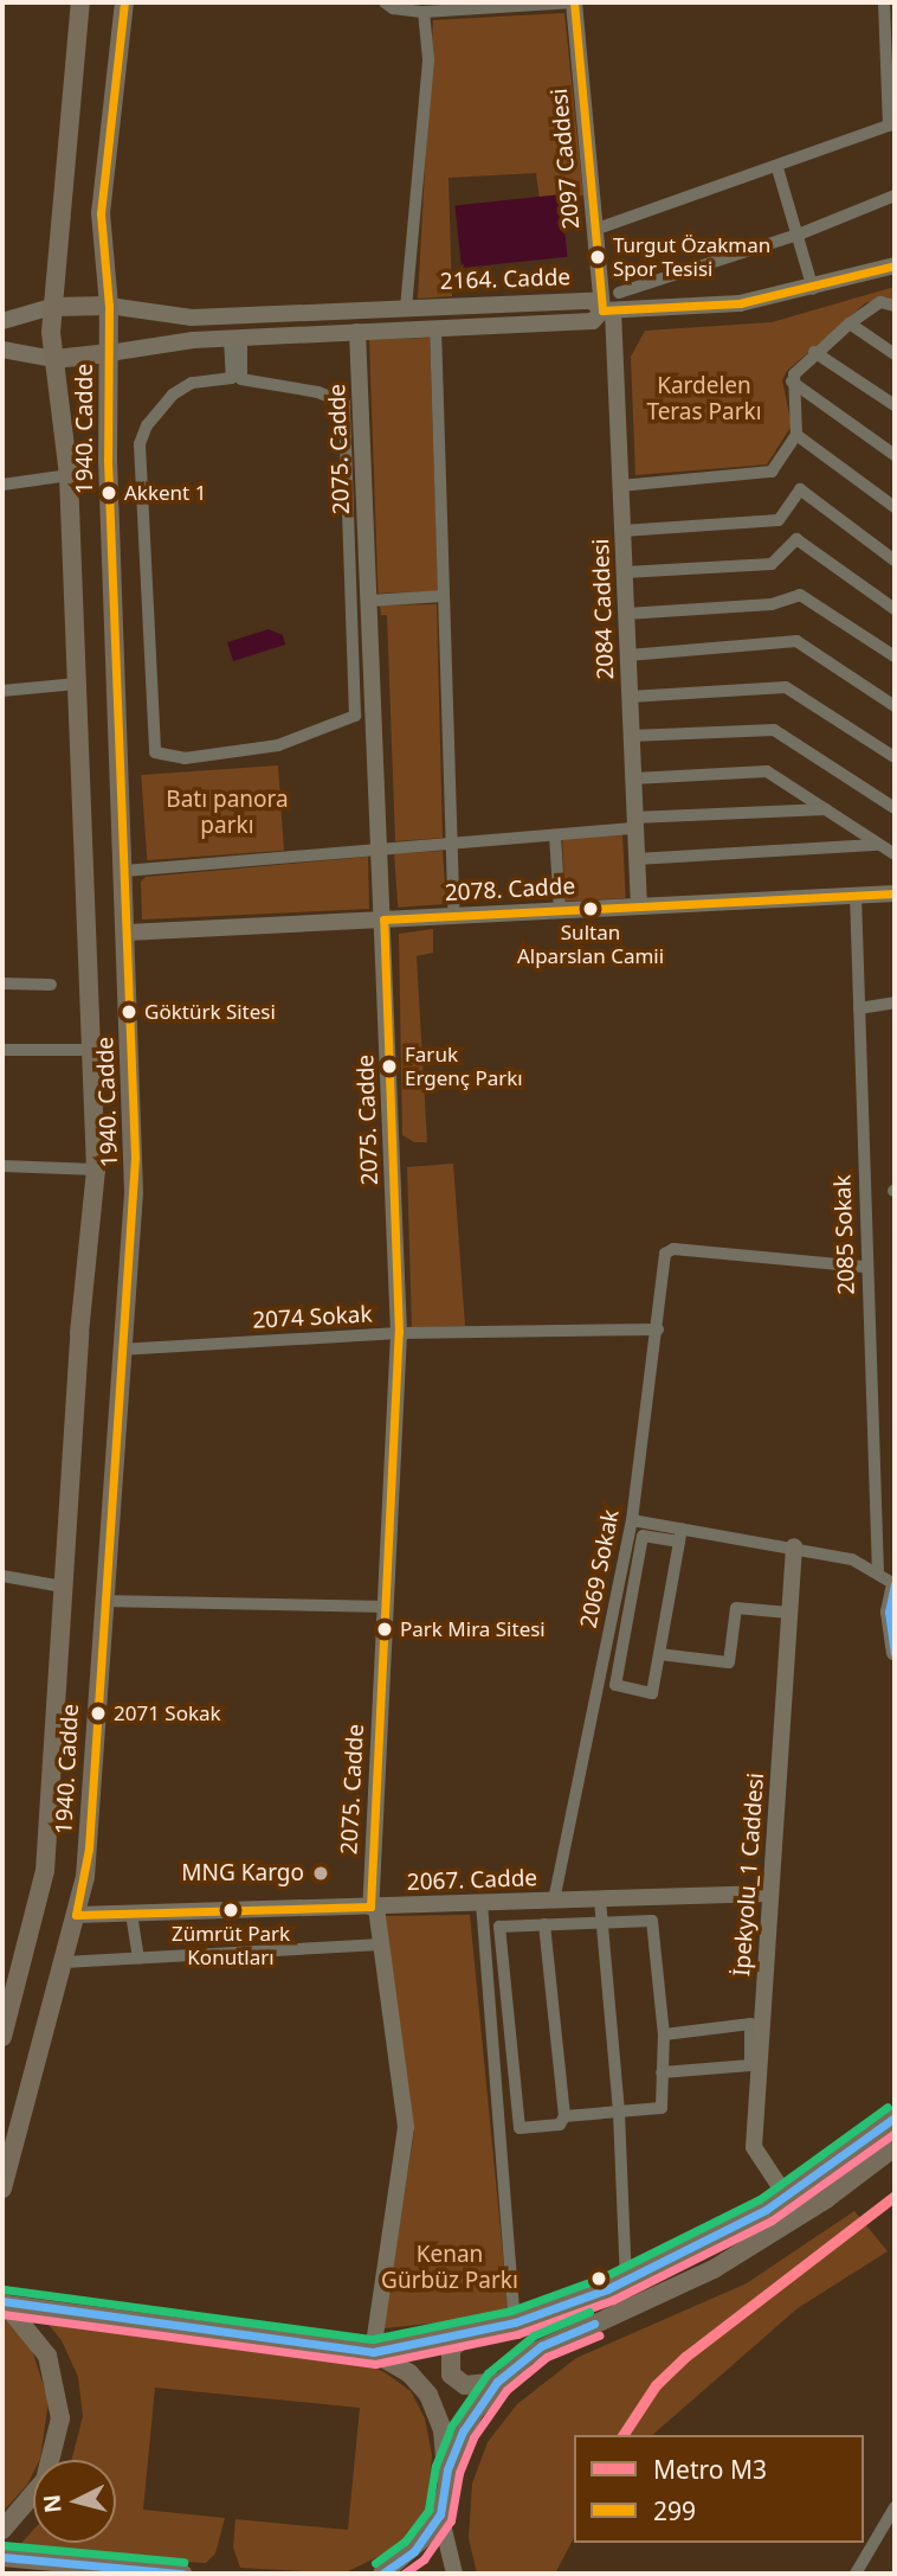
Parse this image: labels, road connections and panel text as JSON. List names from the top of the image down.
{
  "streets": {
    "main road": ["2164. Cadde", "1940. Cadde"],
    "street": [
      "2097 Caddesi",
      "2075. Cadde",
      "2084 Caddesi",
      "2078. Cadde",
      "2085 Sokak",
      "2074 Sokak",
      "2069 Sokak",
      "İpekyolu_1 Caddesi",
      "2067. Cadde"
    ]
  },
  "crossings": [
    ["2097 Caddesi", "2164. Cadde"],
    ["2097 Caddesi", "2084 Caddesi"],
    ["2164. Cadde", "1940. Cadde"],
    ["2164. Cadde", "2075. Cadde"],
    ["2164. Cadde", "2084 Caddesi"],
    ["1940. Cadde", "2078. Cadde"],
    ["1940. Cadde", "2074 Sokak"],
    ["1940. Cadde", "2067. Cadde"],
    ["2075. Cadde", "2078. Cadde"],
    ["2075. Cadde", "2074 Sokak"],
    ["2075. Cadde", "2067. Cadde"],
    ["2084 Caddesi", "2078. Cadde"],
    ["2078. Cadde", "2085 Sokak"],
    ["2085 Sokak", "2069 Sokak"],
    ["2074 Sokak", "2069 Sokak"],
    ["2069 Sokak", "2067. Cadde"],
    ["İpekyolu_1 Caddesi", "2067. Cadde"]
  ],
  "parks": ["Kardelen Teras Parkı", "Batı panora parkı", "Kenan Gürbüz Parkı"],
  "places": [
    "Turgut Özakman Spor Tesisi",
    "Akkent 1",
    "Sultan Alparslan Camii",
    "Göktürk Sitesi",
    "Faruk Ergenç Parkı",
    "Park Mira Sitesi",
    "2071 Sokak",
    "MNG Kargo",
    "Zümrüt Park Konutları"
  ],
  "lines": ["transit line 299", "metro line M3"],
  "legend": ["Metro M3", "299"],
  "north": "left"
}
